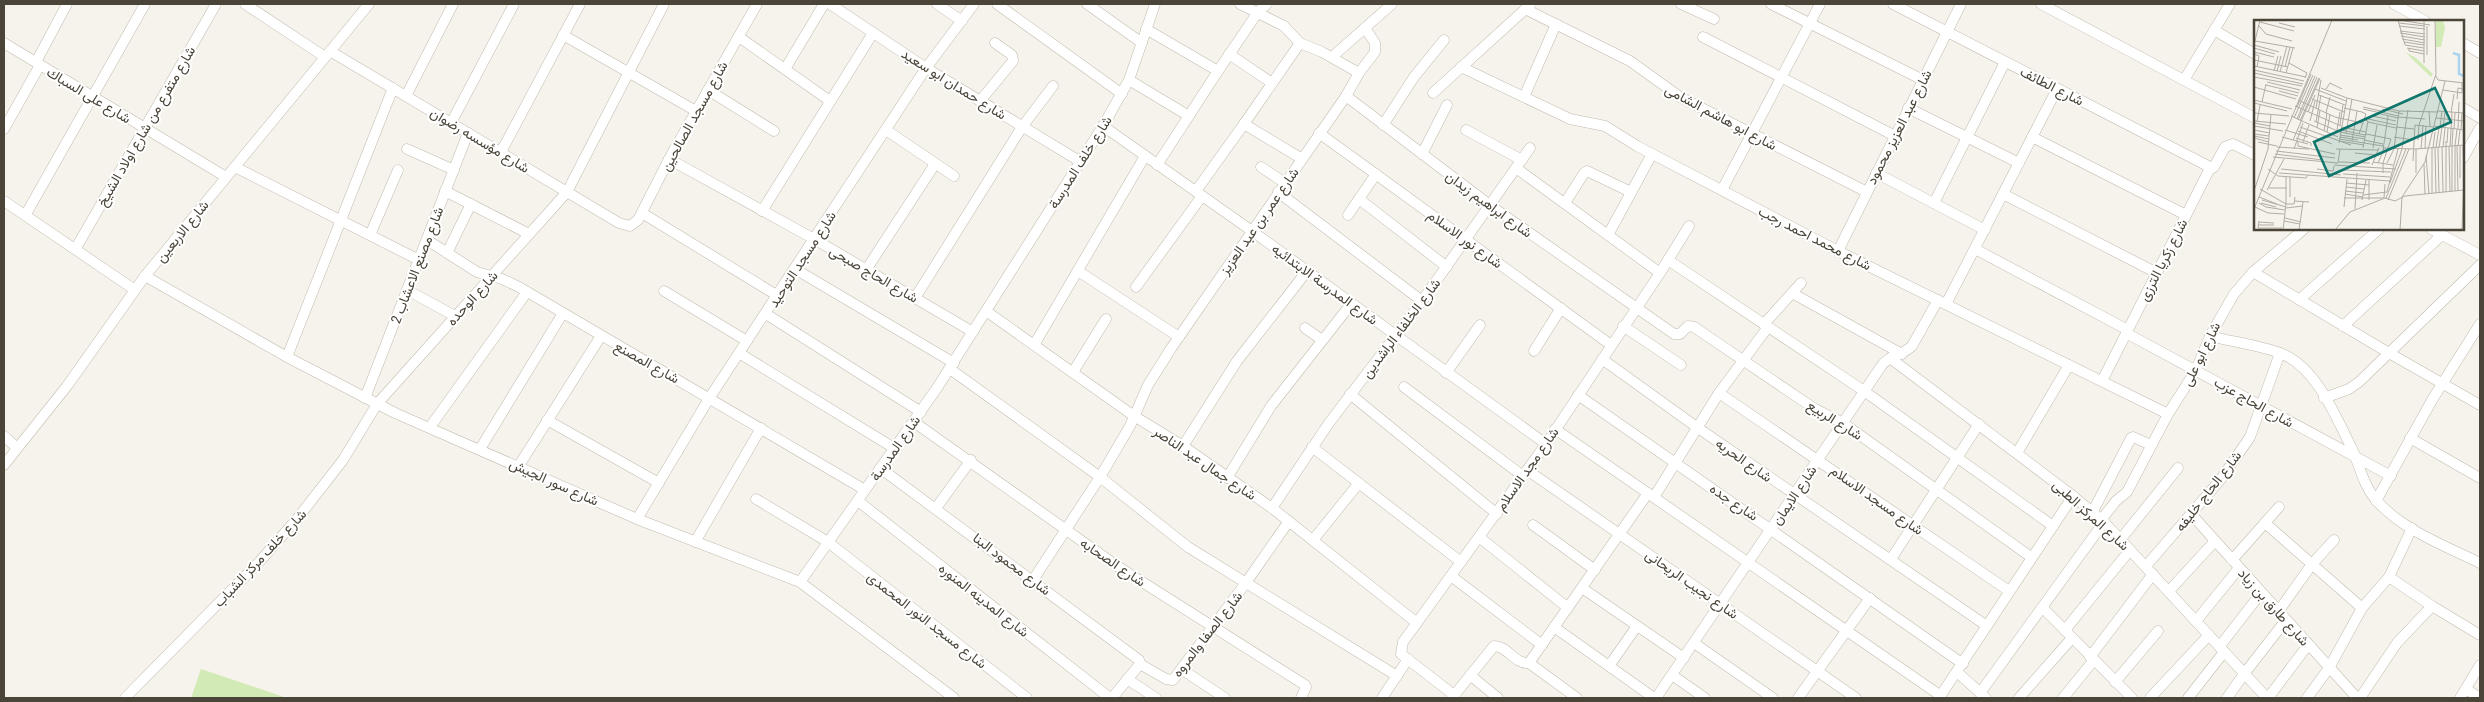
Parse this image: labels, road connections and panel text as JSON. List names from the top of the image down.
{
  "streets": {
    "street": [
      "شارع حمدان ابو سعيد",
      "شارع الطائف",
      "شارع على السباك",
      "شارع مسجد الصالحين",
      "شارع ابو هاشم الشامى",
      "شارع متفرع من شارع اولاد الشيخ",
      "شارع عبد العزيز محمود",
      "شارع مؤسسه رضوان",
      "شارع خلف المدرسة",
      "شارع ابراهيم زيدان",
      "شارع عمر بن عبد العزيز",
      "شارع الاربعين",
      "شارع محمد احمد رجب",
      "شارع نور الاسلام",
      "شارع مسجد التوحيد",
      "شارع زكريا الترزى",
      "شارع مصنع الاعشاب 2",
      "شارع الحاج صبحى",
      "شارع المدرسة الابتدائيه",
      "شارع الوحده",
      "شارع الخلفاء الراشدين",
      "شارع ابو على",
      "شارع المصنع",
      "شارع الحاج عزب",
      "شارع الربيع",
      "شارع المدرسة",
      "شارع الحريه",
      "شارع جمال عبد الناصر",
      "شارع مجد الاسلام",
      "شارع سور الجيش",
      "شارع الحاج خليفه",
      "شارع الايمان",
      "شارع مسجد الاسلام",
      "شارع جده",
      "شارع المركز الطبى",
      "شارع خلف مركز الشباب",
      "شارع الصحابه",
      "شارع محمود البنا",
      "شارع نجيب الريحانى",
      "شارع المدينه المنوره",
      "شارع طارق بن زياد",
      "شارع مسجد النور المحمدى",
      "شارع الصفا والمروه"
    ]
  },
  "crossings": [
    ["شارع حمدان ابو سعيد", "شارع خلف المدرسة"],
    ["شارع حمدان ابو سعيد", "شارع مسجد التوحيد"],
    ["شارع الطائف", "شارع عبد العزيز محمود"],
    ["شارع الطائف", "شارع زكريا الترزى"],
    ["شارع على السباك", "شارع متفرع من شارع اولاد الشيخ"],
    ["شارع على السباك", "شارع الاربعين"],
    ["شارع مسجد الصالحين", "شارع مؤسسه رضوان"],
    ["شارع مسجد الصالحين", "شارع الحاج صبحى"],
    ["شارع ابو هاشم الشامى", "شارع عبد العزيز محمود"],
    ["شارع عبد العزيز محمود", "شارع محمد احمد رجب"],
    ["شارع مؤسسه رضوان", "شارع الاربعين"],
    ["شارع مؤسسه رضوان", "شارع مصنع الاعشاب 2"],
    ["شارع مؤسسه رضوان", "شارع الوحده"],
    ["شارع خلف المدرسة", "شارع المدرسة الابتدائيه"],
    ["شارع خلف المدرسة", "شارع المدرسة"],
    ["شارع خلف المدرسة", "شارع جمال عبد الناصر"],
    ["شارع ابراهيم زيدان", "شارع عمر بن عبد العزيز"],
    ["شارع ابراهيم زيدان", "شارع الخلفاء الراشدين"],
    ["شارع ابراهيم زيدان", "شارع الربيع"],
    ["شارع ابراهيم زيدان", "شارع مجد الاسلام"],
    ["شارع عمر بن عبد العزيز", "شارع نور الاسلام"],
    ["شارع عمر بن عبد العزيز", "شارع المدرسة الابتدائيه"],
    ["شارع عمر بن عبد العزيز", "شارع جمال عبد الناصر"],
    ["شارع عمر بن عبد العزيز", "شارع الصحابه"],
    ["شارع عمر بن عبد العزيز", "شارع محمود البنا"],
    ["شارع الاربعين", "شارع سور الجيش"],
    ["شارع محمد احمد رجب", "شارع زكريا الترزى"],
    ["شارع محمد احمد رجب", "شارع ابو على"],
    ["شارع نور الاسلام", "شارع الخلفاء الراشدين"],
    ["شارع نور الاسلام", "شارع مجد الاسلام"],
    ["شارع مسجد التوحيد", "شارع الحاج صبحى"],
    ["شارع مسجد التوحيد", "شارع المصنع"],
    ["شارع مسجد التوحيد", "شارع سور الجيش"],
    ["شارع زكريا الترزى", "شارع الحاج عزب"],
    ["شارع مصنع الاعشاب 2", "شارع المصنع"],
    ["شارع مصنع الاعشاب 2", "شارع سور الجيش"],
    ["شارع الحاج صبحى", "شارع المدرسة"],
    ["شارع المدرسة الابتدائيه", "شارع الخلفاء الراشدين"],
    ["شارع المدرسة الابتدائيه", "شارع مجد الاسلام"],
    ["شارع الوحده", "شارع المصنع"],
    ["شارع الوحده", "شارع سور الجيش"],
    ["شارع الوحده", "شارع خلف مركز الشباب"],
    ["شارع الخلفاء الراشدين", "شارع جمال عبد الناصر"],
    ["شارع ابو على", "شارع الحاج عزب"],
    ["شارع ابو على", "شارع جده"],
    ["شارع ابو على", "شارع المركز الطبى"],
    ["شارع المصنع", "شارع المدرسة"],
    ["شارع الحاج عزب", "شارع الحاج خليفه"],
    ["شارع الربيع", "شارع مجد الاسلام"],
    ["شارع الربيع", "شارع الايمان"],
    ["شارع المدرسة", "شارع جمال عبد الناصر"],
    ["شارع المدرسة", "شارع سور الجيش"],
    ["شارع المدرسة", "شارع الصحابه"],
    ["شارع المدرسة", "شارع محمود البنا"],
    ["شارع المدرسة", "شارع المدينه المنوره"],
    ["شارع المدرسة", "شارع مسجد النور المحمدى"],
    ["شارع الحريه", "شارع مجد الاسلام"],
    ["شارع الحريه", "شارع الايمان"],
    ["شارع جمال عبد الناصر", "شارع مجد الاسلام"],
    ["شارع جمال عبد الناصر", "شارع الصفا والمروه"],
    ["شارع مجد الاسلام", "شارع جده"],
    ["شارع مجد الاسلام", "شارع نجيب الريحانى"],
    ["شارع سور الجيش", "شارع خلف مركز الشباب"],
    ["شارع الحاج خليفه", "شارع المركز الطبى"],
    ["شارع الحاج خليفه", "شارع طارق بن زياد"],
    ["شارع الايمان", "شارع مسجد الاسلام"],
    ["شارع الايمان", "شارع جده"],
    ["شارع الايمان", "شارع المركز الطبى"],
    ["شارع الايمان", "شارع نجيب الريحانى"],
    ["شارع الصحابه", "شارع الصفا والمروه"],
    ["شارع محمود البنا", "شارع الصفا والمروه"]
  ]
}
